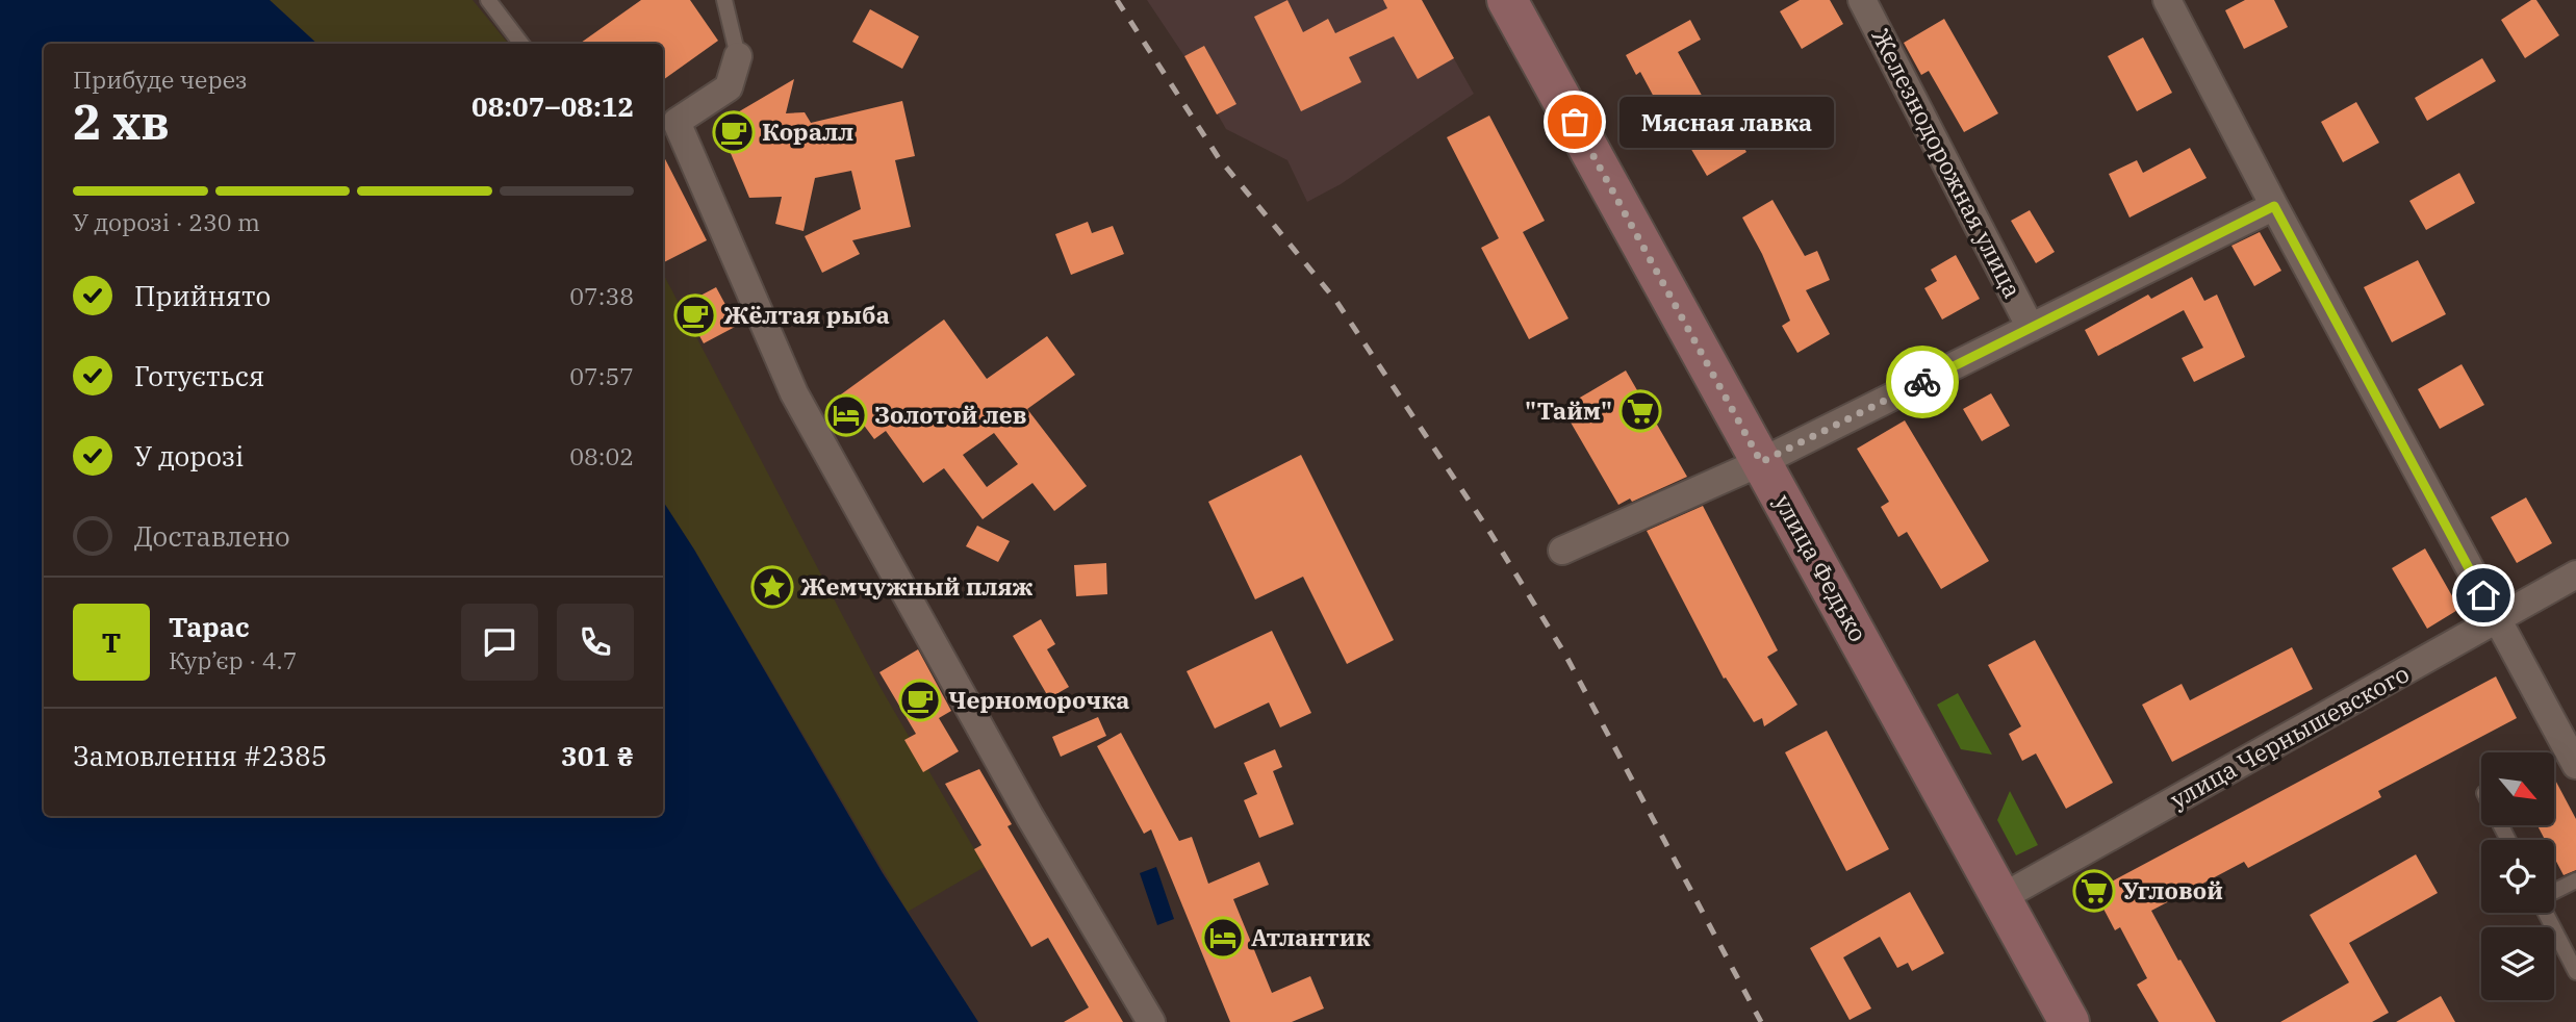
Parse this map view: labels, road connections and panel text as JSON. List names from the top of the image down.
{
  "streets": {
    "main road": ["улица Федько"],
    "street": ["Железнодорожная улица", "улица Чернышевского"]
  },
  "crossings": [
    ["улица Федько", "улица Чернышевского"]
  ],
  "places": {
    "other": ["Мясная лавка"],
    "cafe": ["Коралл", "Жёлтая рыба", "Черноморочка"],
    "supermarket": ["\"Тайм\"", "Угловой"],
    "hotel": ["Золотой лев", "Атлантик"],
    "place": ["Жемчужный пляж"]
  },
  "north": "bottom right",
  "page": {
    "heading": ["2 хв", "Прибуде через", "08:07–08:12"],
    "panel": [
      "Тарас",
      "Кур’єр · 4.7",
      "Замовлення #2385",
      "301 ₴"
    ],
    "bubble": "Мясная лавка",
    "bar": "У дорозі · 230 m",
    "list": [
      ["Прийнято", "07:38"],
      ["Готується", "07:57"],
      ["У дорозі", "08:02"],
      "Доставлено"
    ],
    "round": "Т"
  }
}
